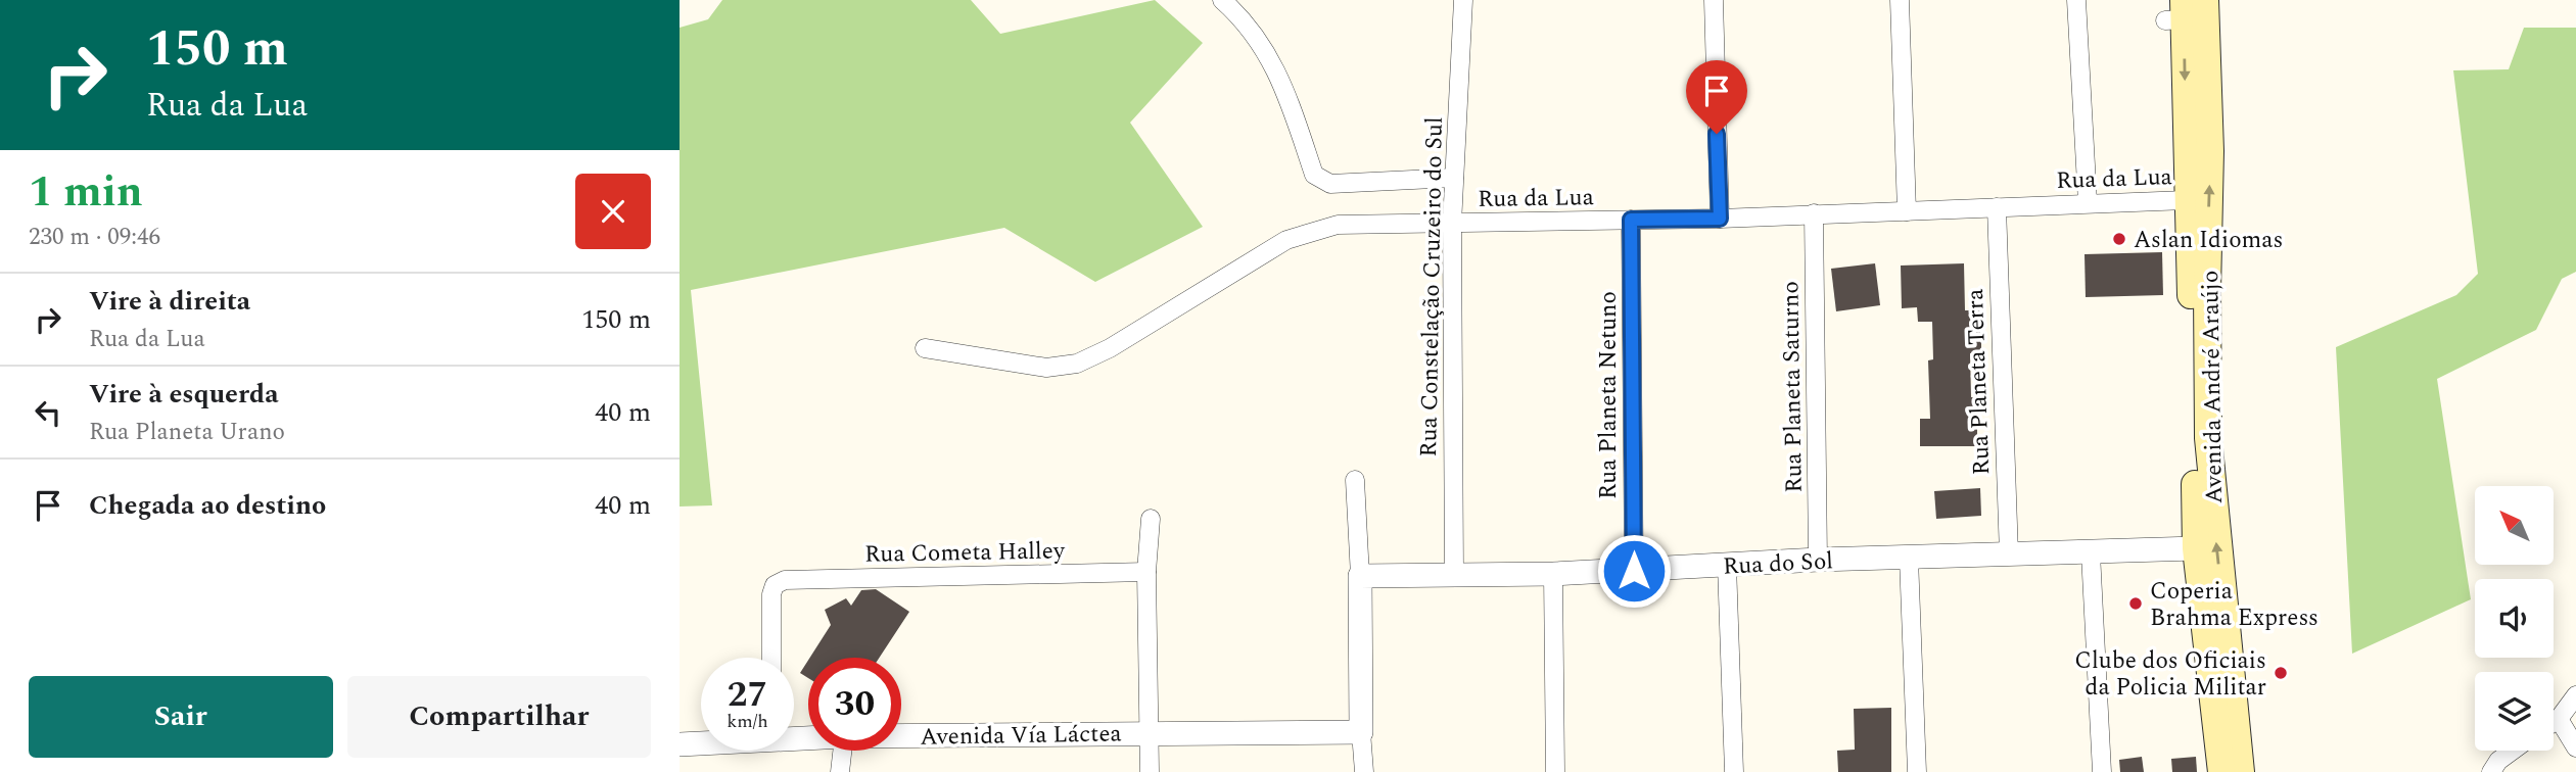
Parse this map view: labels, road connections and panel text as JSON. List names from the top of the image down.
{
  "streets": {
    "main road": ["Avenida André Araújo"],
    "street": [
      "Rua da Lua",
      "Rua Constelação Cruzeiro do Sul",
      "Rua Planeta Terra",
      "Rua Planeta Saturno",
      "Rua Planeta Netuno",
      "Rua Cometa Halley",
      "Rua do Sol",
      "Avenida Vía Láctea"
    ]
  },
  "crossings": [
    ["Rua da Lua", "Rua Constelação Cruzeiro do Sul"],
    ["Rua da Lua", "Rua Planeta Terra"],
    ["Rua da Lua", "Rua Planeta Saturno"],
    ["Rua da Lua", "Avenida André Araújo"],
    ["Rua da Lua", "Rua Planeta Netuno"],
    ["Rua Constelação Cruzeiro do Sul", "Rua do Sol"],
    ["Rua Planeta Terra", "Rua do Sol"],
    ["Rua Planeta Saturno", "Rua do Sol"],
    ["Avenida André Araújo", "Rua do Sol"],
    ["Rua Planeta Netuno", "Rua do Sol"]
  ],
  "places": ["Aslan Idiomas", "Coperia Brahma Express", "Clube dos Oficiais da Policia Militar"],
  "north": "top left",
  "page": {
    "turn": ["150 m", "Rua da Lua"],
    "heading": ["1 min", "230 m · 09:46"],
    "list": [
      {
        "name": "Vire à direita",
        "note": "Rua da Lua",
        "value": "150 m"
      },
      {
        "name": "Vire à esquerda",
        "note": "Rua Planeta Urano",
        "value": "40 m"
      },
      {
        "name": "Chegada ao destino",
        "value": "40 m"
      }
    ],
    "speed": "27 km/h",
    "limit": "30",
    "buttons": ["Sair", "Compartilhar"]
  }
}
